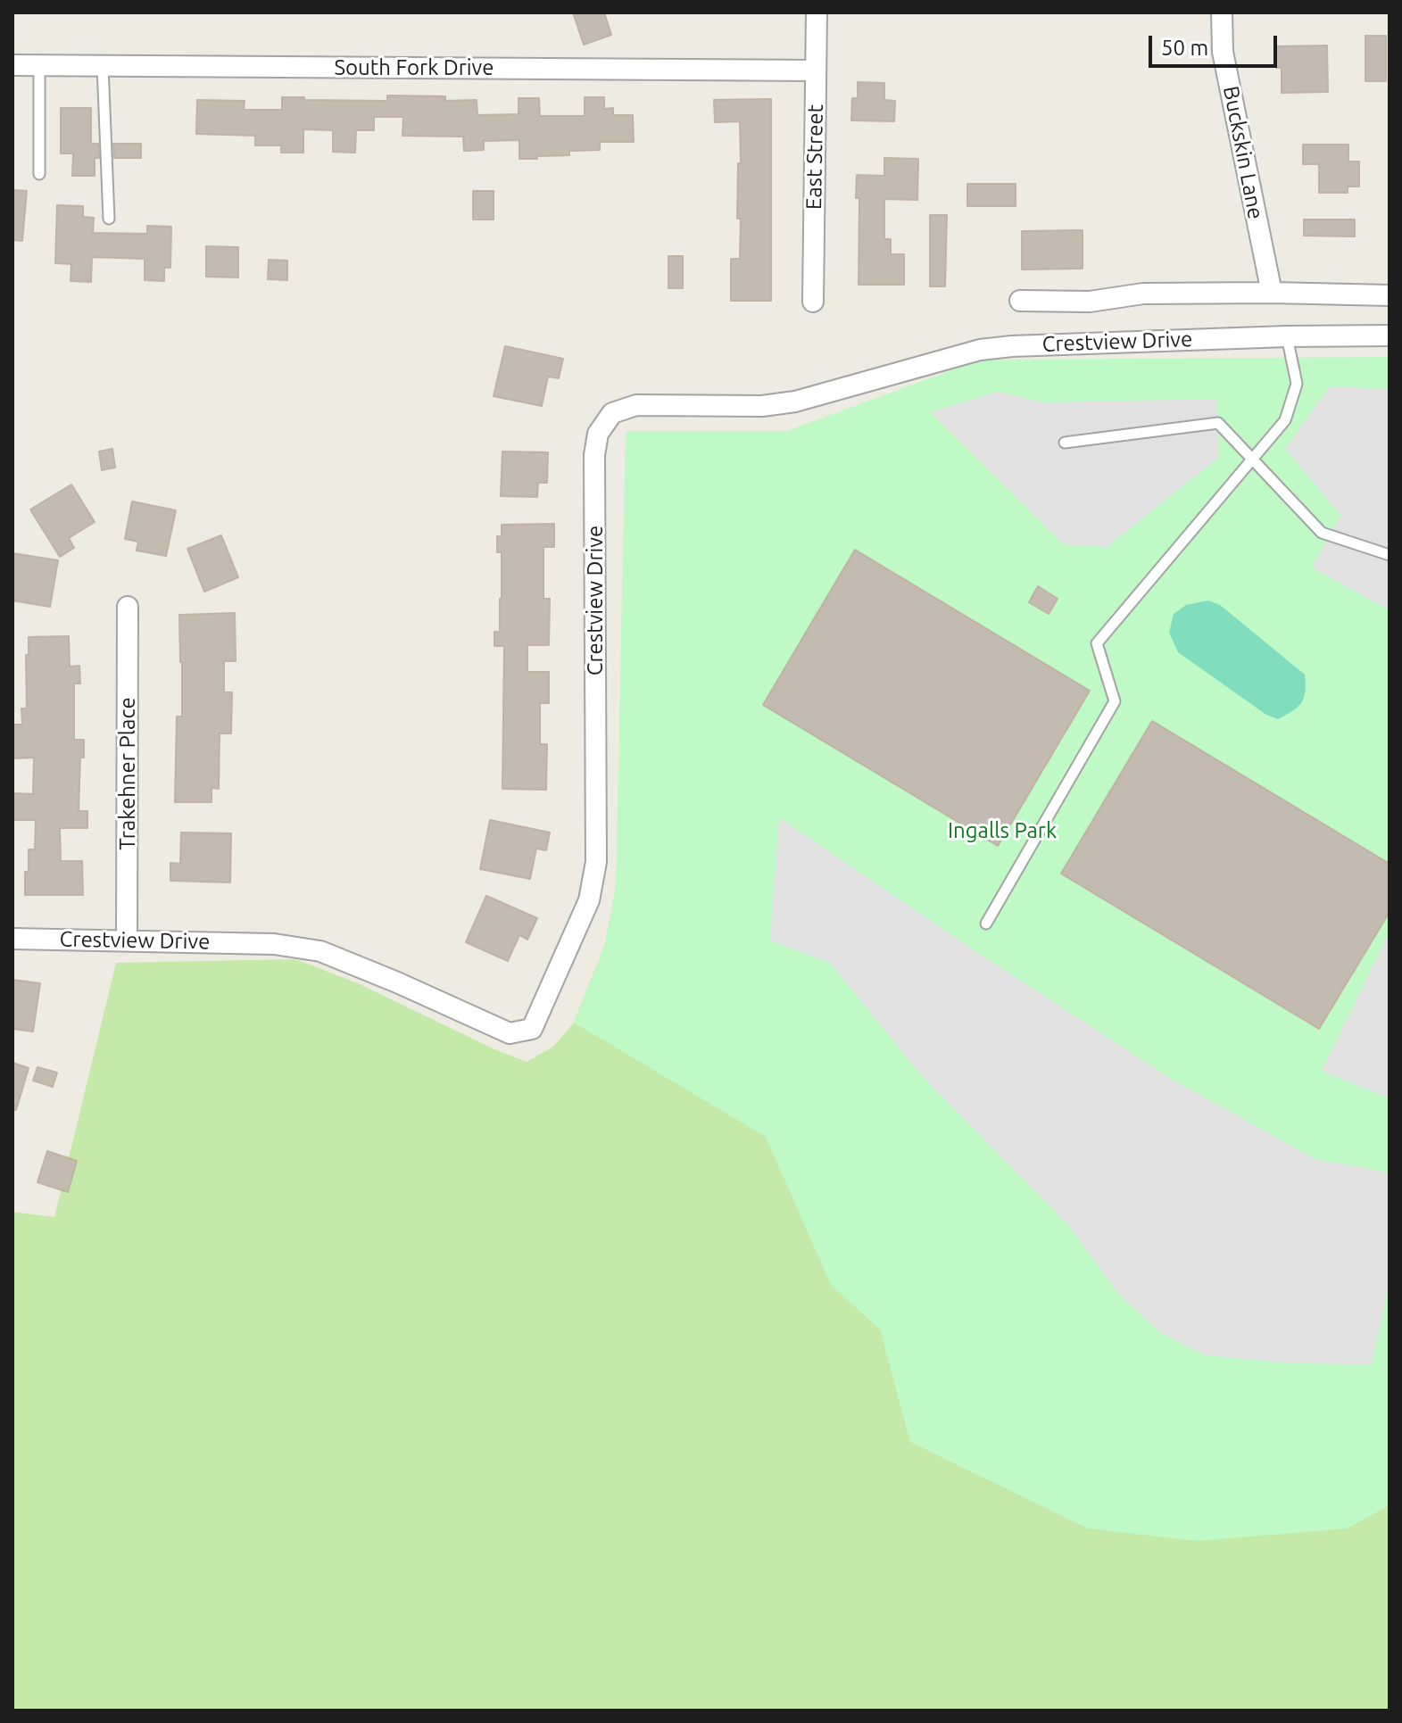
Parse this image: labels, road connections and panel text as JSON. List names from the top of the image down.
{
  "streets": {
    "street": [
      "South Fork Drive",
      "Buckskin Lane",
      "East Street",
      "Crestview Drive",
      "Trakehner Place"
    ]
  },
  "crossings": [
    ["South Fork Drive", "East Street"],
    ["Buckskin Lane", "Crestview Drive"],
    ["Crestview Drive", "Trakehner Place"]
  ],
  "parks": ["Ingalls Park"],
  "scale_bar": "50 m"
}
